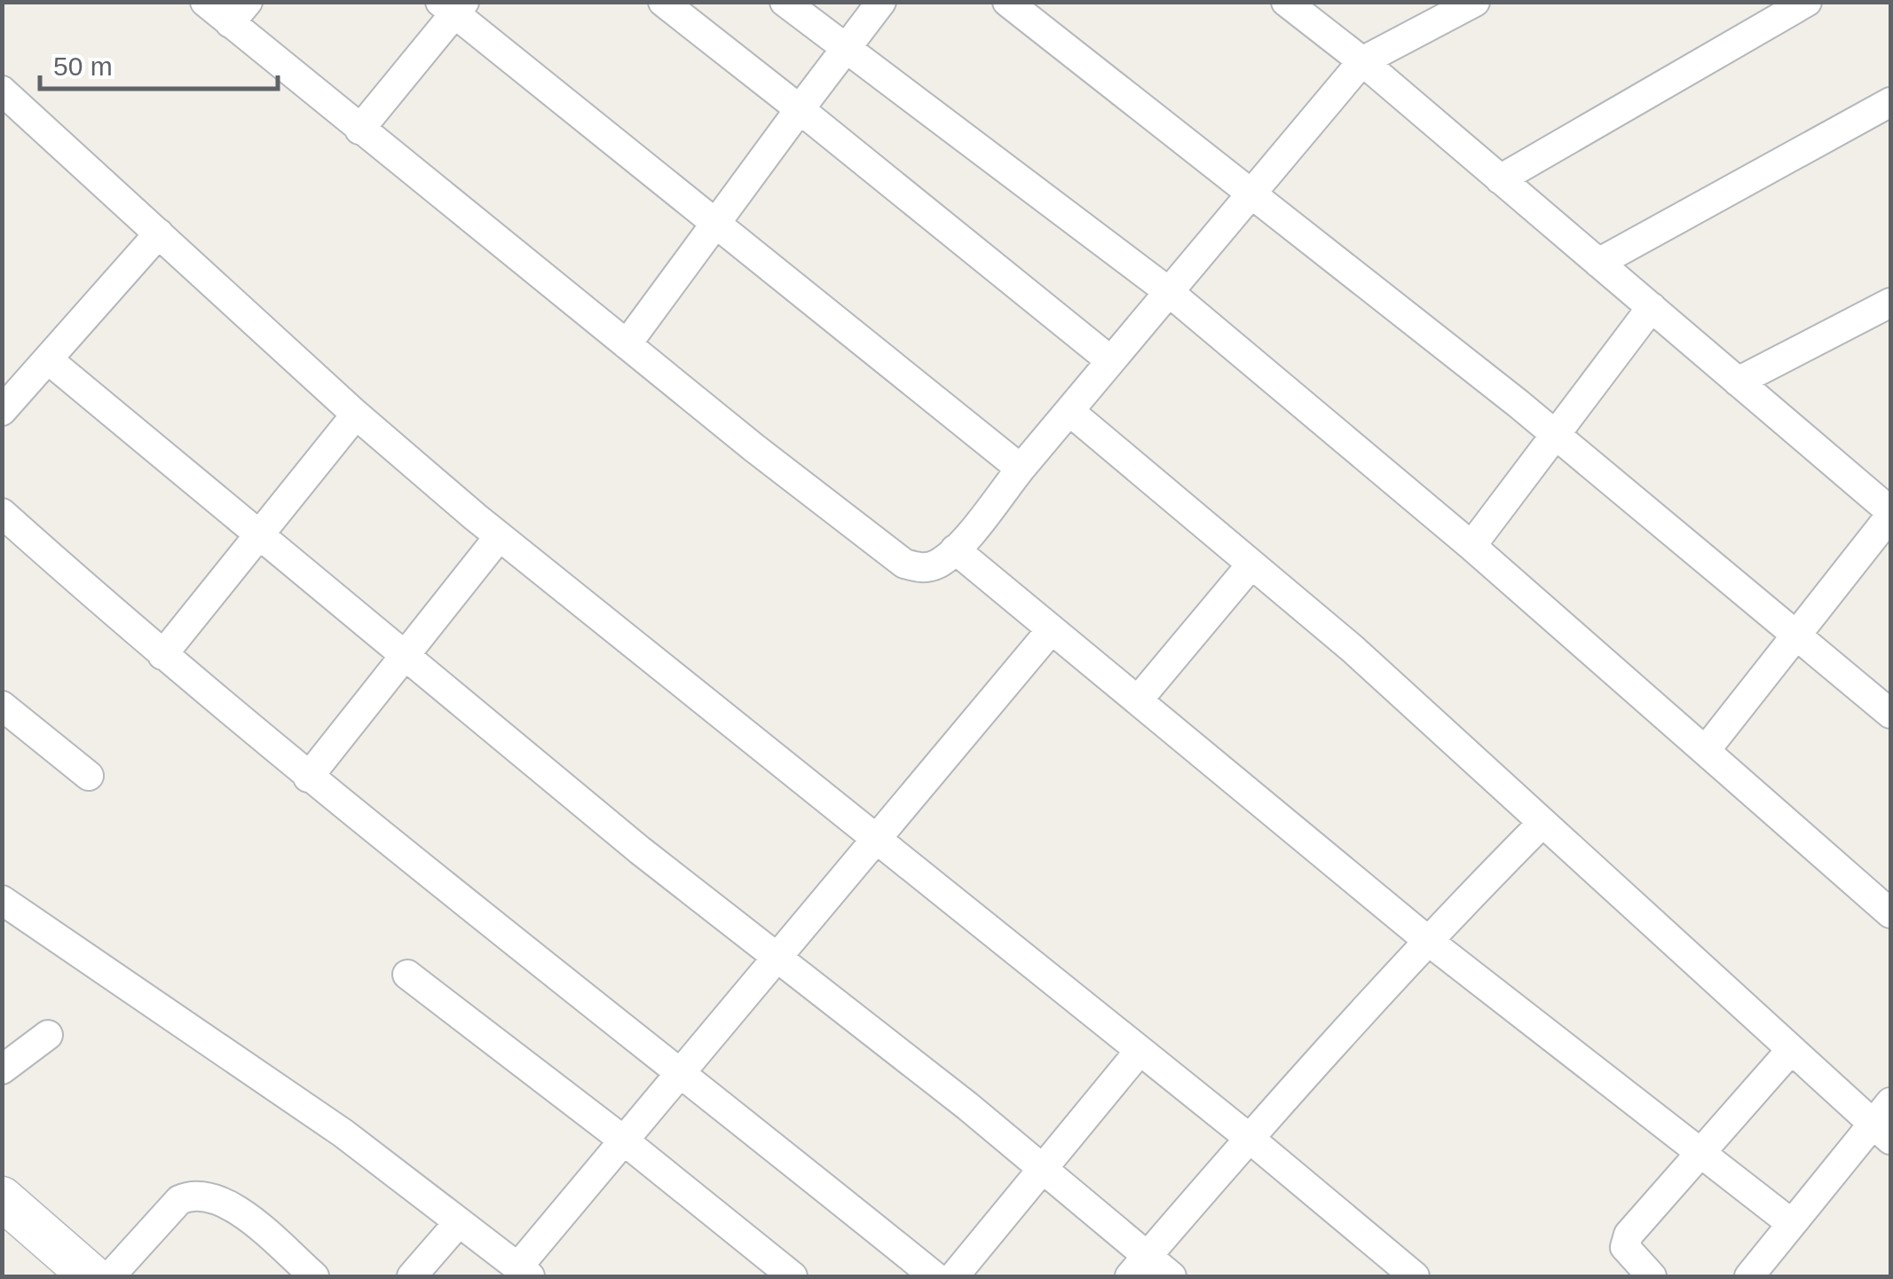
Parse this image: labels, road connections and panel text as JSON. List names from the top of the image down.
{
  "scale_bar": "50 m"
}
